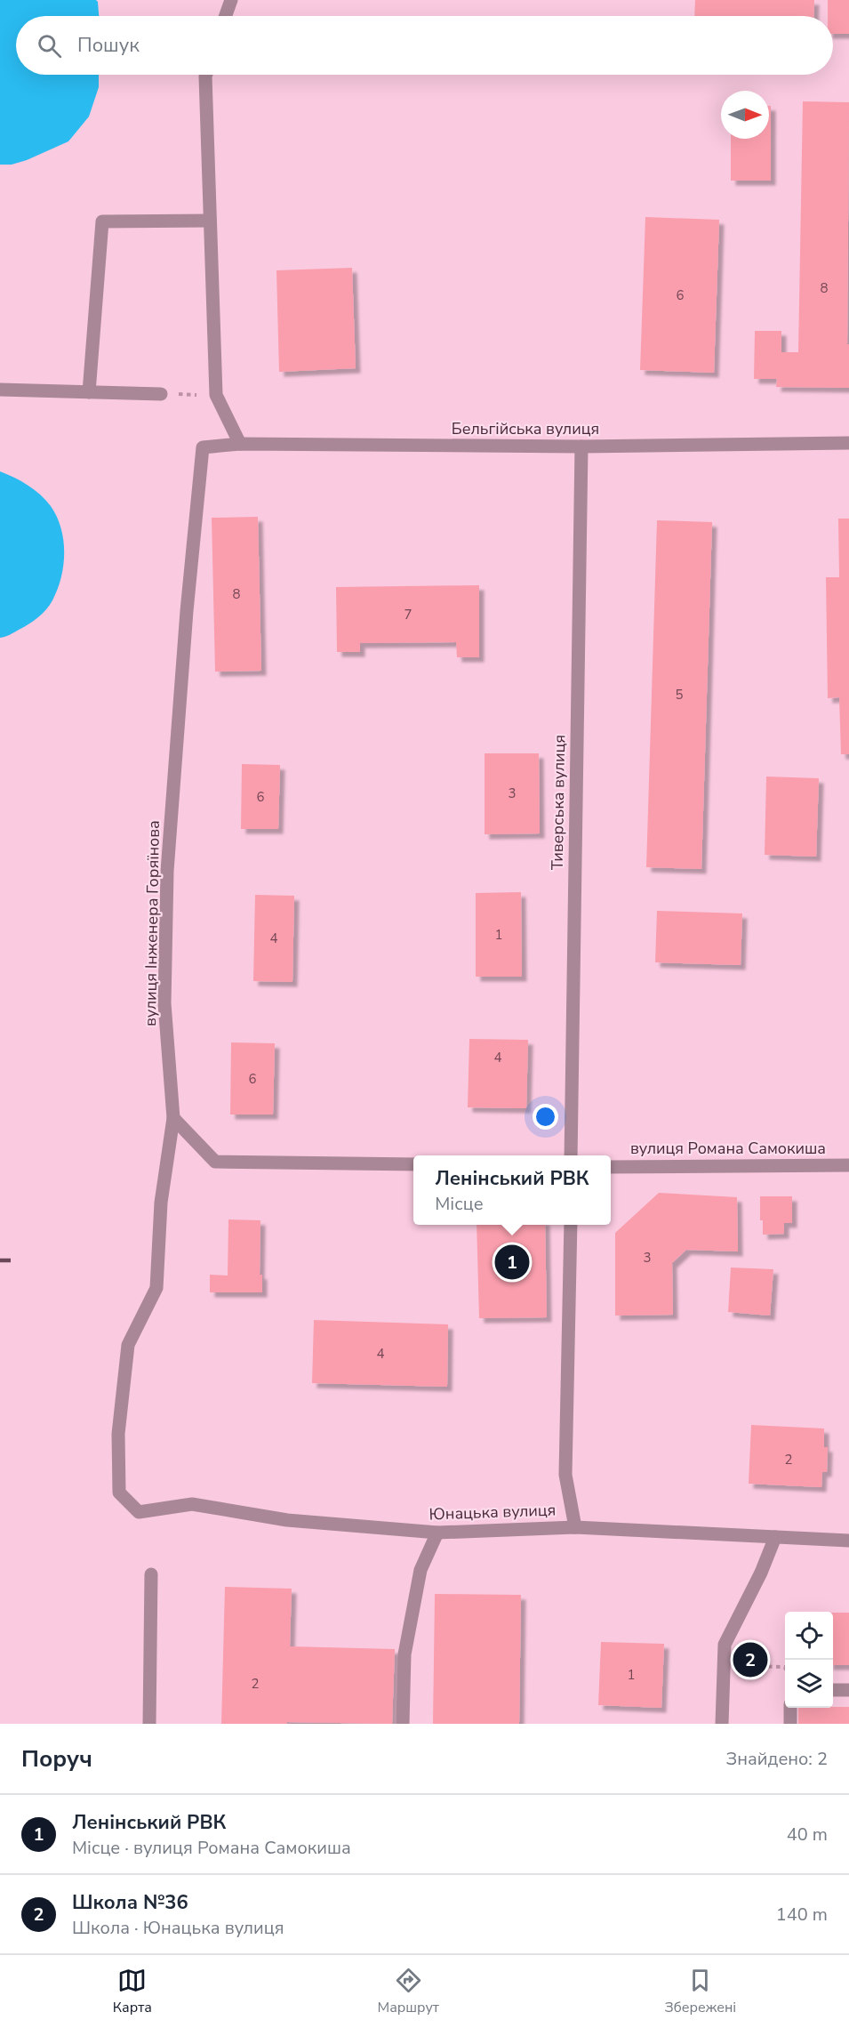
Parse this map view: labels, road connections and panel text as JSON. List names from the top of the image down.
{
  "streets": {
    "street": [
      "Бельгійська вулиця",
      "Тиверська вулиця",
      "вулиця Інженера Горяїнова",
      "вулиця Романа Самокиша",
      "Юнацька вулиця"
    ]
  },
  "crossings": [
    ["Бельгійська вулиця", "Тиверська вулиця"],
    ["Бельгійська вулиця", "вулиця Інженера Горяїнова"],
    ["вулиця Інженера Горяїнова", "Юнацька вулиця"]
  ],
  "house_numbers": [
    "8",
    "6",
    "8",
    "7",
    "5",
    "3",
    "6",
    "1",
    "4",
    "4",
    "6",
    "3",
    "4",
    "2",
    "1",
    "2"
  ],
  "north": "right",
  "page": {
    "search": "Пошук",
    "popup": ["Ленінський РВК", "Місце"],
    "pins": ["1", "2"],
    "heading": ["Поруч", "Знайдено: 2"],
    "list": [
      {
        "mark": "1",
        "name": "Ленінський РВК",
        "note": "Місце · вулиця Романа Самокиша",
        "value": "40 m"
      },
      {
        "mark": "2",
        "name": "Школа №36",
        "note": "Школа · Юнацька вулиця",
        "value": "140 m"
      }
    ],
    "nav": ["Карта", "Маршрут", "Збережені"]
  }
}
